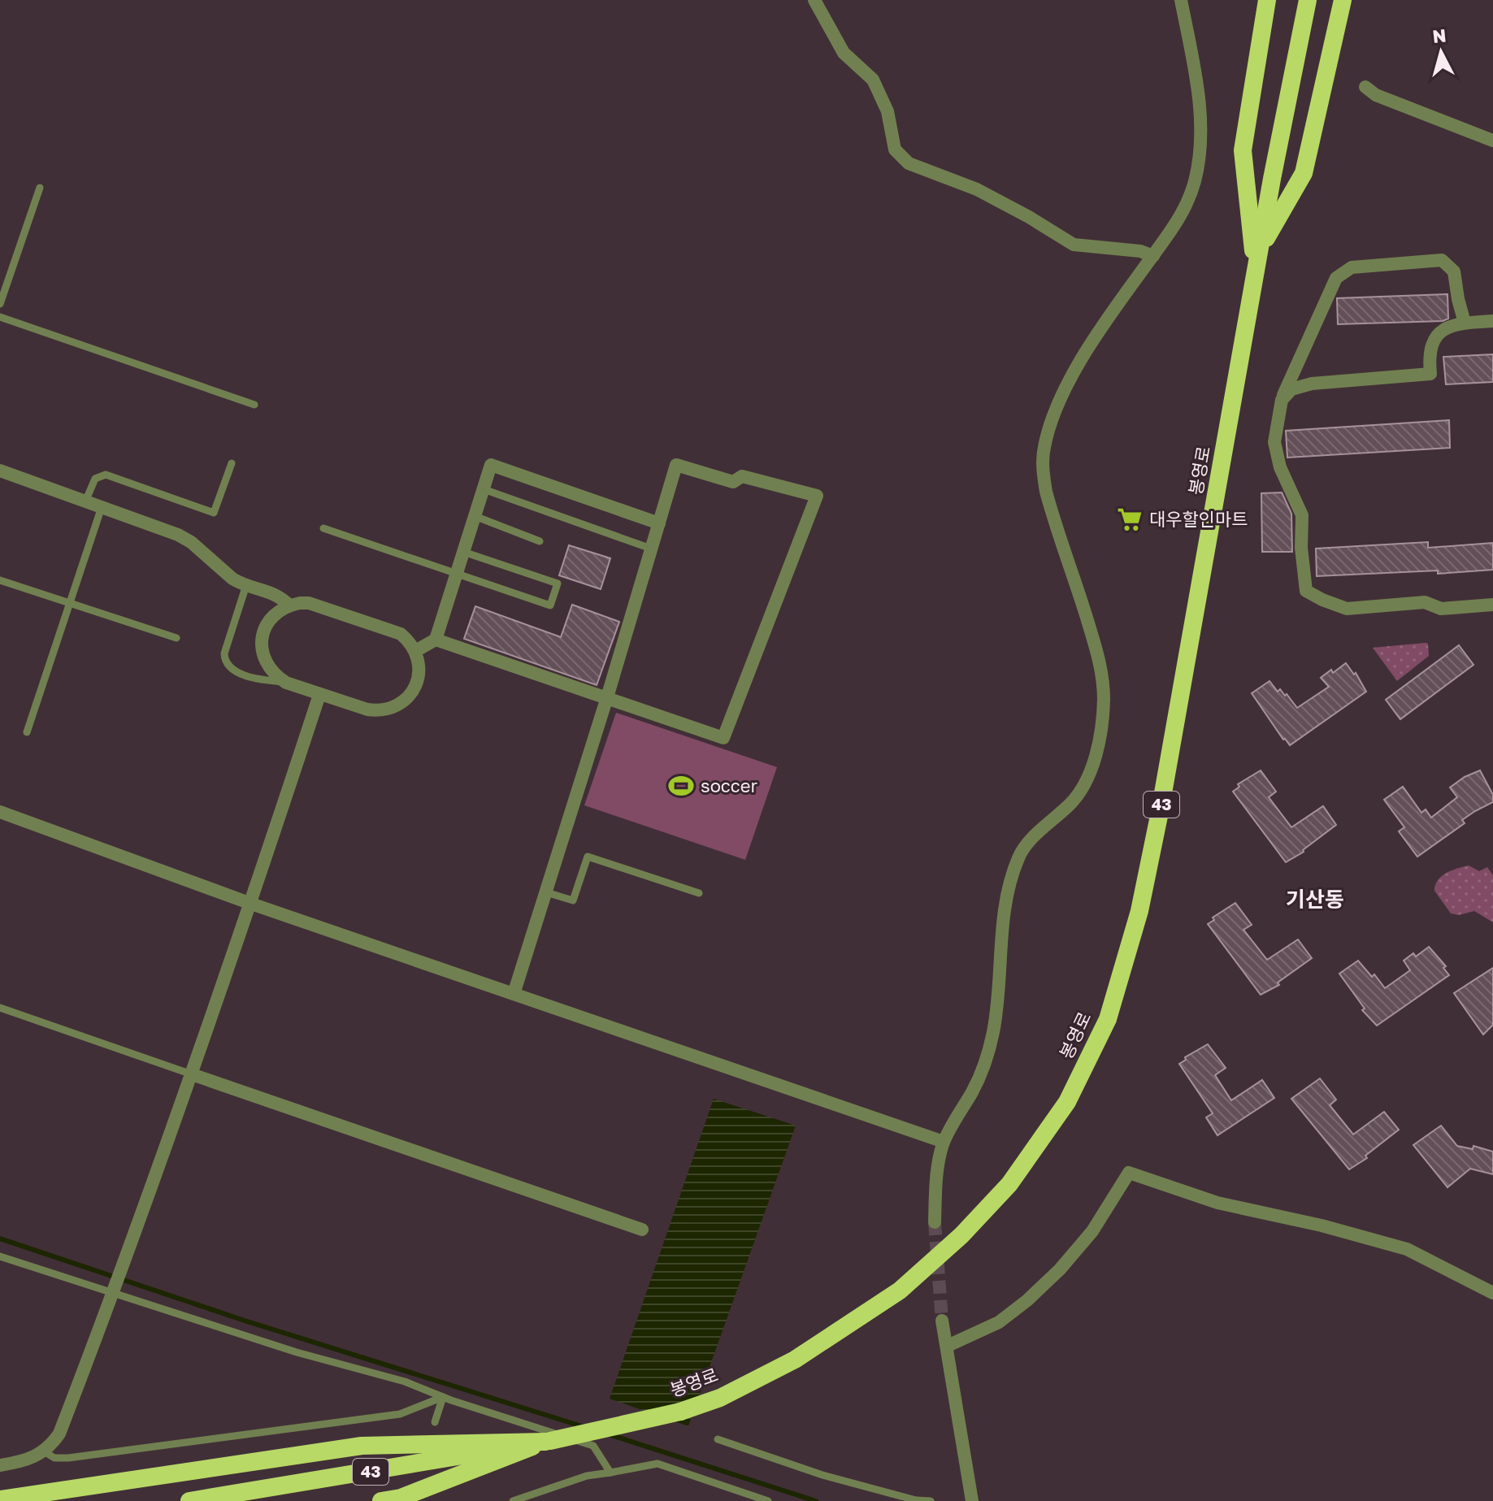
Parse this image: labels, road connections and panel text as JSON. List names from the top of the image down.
{
  "streets": {
    "highway": ["봉영로", "43"]
  },
  "districts": ["기산동"],
  "places": {
    "supermarket": ["대우할인마트"],
    "sports": ["soccer"]
  },
  "north": "top"
}
